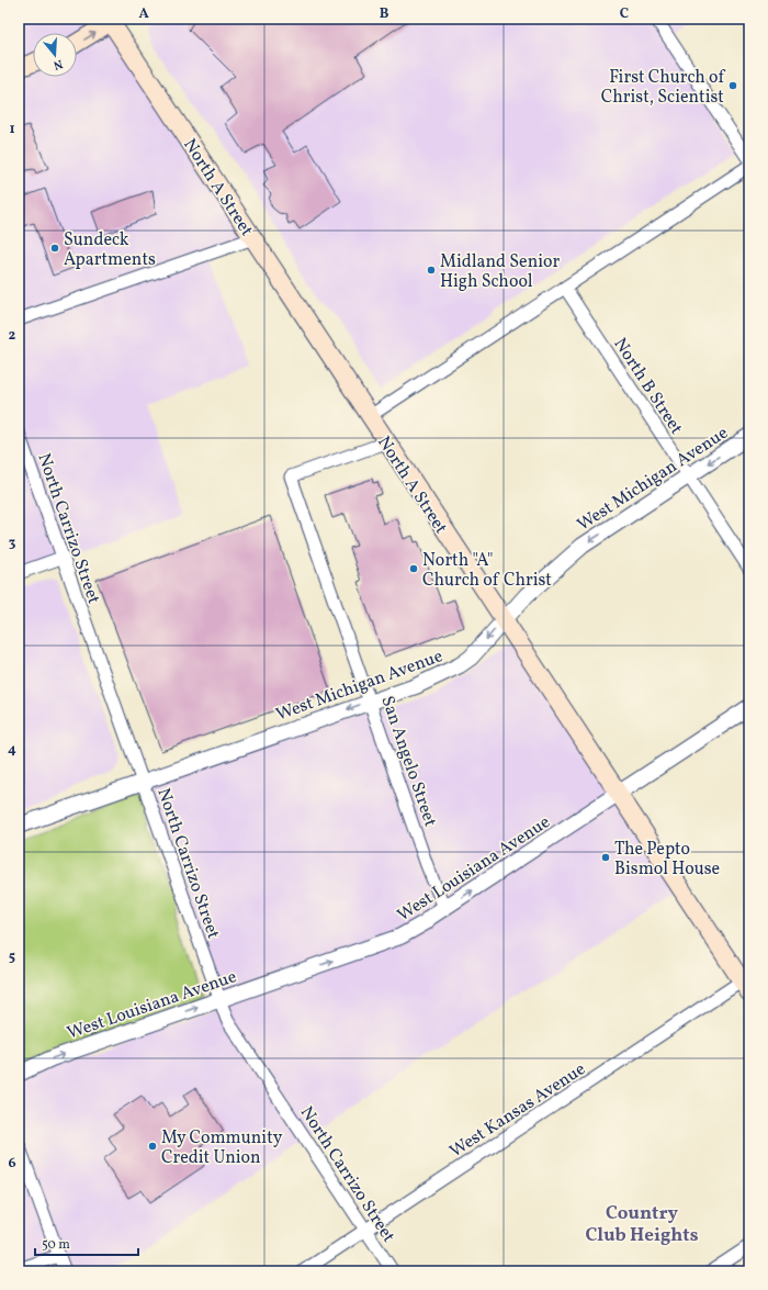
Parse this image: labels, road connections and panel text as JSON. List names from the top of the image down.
{
  "streets": {
    "main road": ["North A Street"],
    "street": [
      "North B Street",
      "West Michigan Avenue",
      "North Carrizo Street",
      "San Angelo Street",
      "West Louisiana Avenue",
      "West Kansas Avenue"
    ]
  },
  "crossings": [
    ["North A Street", "West Michigan Avenue"],
    ["North A Street", "San Angelo Street"],
    ["North A Street", "West Louisiana Avenue"],
    ["North A Street", "West Kansas Avenue"],
    ["North B Street", "West Michigan Avenue"],
    ["West Michigan Avenue", "North Carrizo Street"],
    ["West Michigan Avenue", "San Angelo Street"],
    ["North Carrizo Street", "West Louisiana Avenue"],
    ["North Carrizo Street", "West Kansas Avenue"],
    ["San Angelo Street", "West Louisiana Avenue"]
  ],
  "one_way": ["West Michigan Avenue", "West Louisiana Avenue"],
  "districts": ["Country Club Heights"],
  "places": [
    "First Church of Christ, Scientist",
    "Sundeck Apartments",
    "Midland Senior High School",
    "North \"A\" Church of Christ",
    "The Pepto Bismol House",
    "My Community Credit Union"
  ],
  "scale_bar": "50 m",
  "north": "bottom",
  "grid": {
    "columns": ["A", "B", "C"],
    "rows": [
      "1",
      "2",
      "3",
      "4",
      "5",
      "6"
    ]
  }
}
